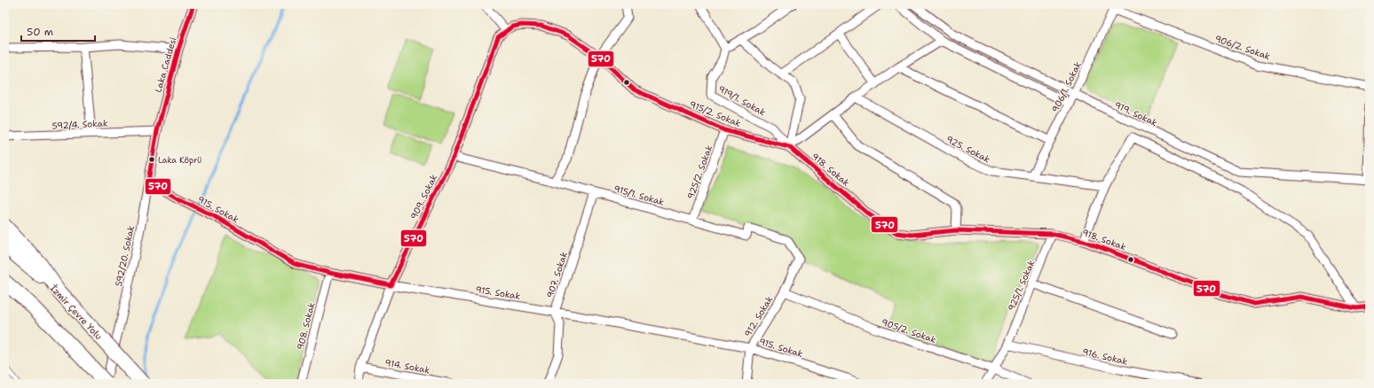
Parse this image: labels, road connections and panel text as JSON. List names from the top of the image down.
{
  "streets": {
    "highway": ["İzmir Çevre Yolu"],
    "street": [
      "906/2. Sokak",
      "Laka Caddesi",
      "906/1. Sokak",
      "919/1. Sokak",
      "915/2. Sokak",
      "919. Sokak",
      "592/4. Sokak",
      "925. Sokak",
      "918. Sokak",
      "925/2. Sokak",
      "915/1. Sokak",
      "909. Sokak",
      "915. Sokak",
      "592/20. Sokak",
      "907. Sokak",
      "925/1. Sokak",
      "912. Sokak",
      "908. Sokak",
      "905/2. Sokak",
      "916. Sokak",
      "914. Sokak"
    ]
  },
  "crossings": [
    ["906/2. Sokak", "906/1. Sokak"],
    ["Laka Caddesi", "592/4. Sokak"],
    ["Laka Caddesi", "592/20. Sokak"],
    ["906/1. Sokak", "919. Sokak"],
    ["906/1. Sokak", "925. Sokak"],
    ["919/1. Sokak", "915/2. Sokak"],
    ["919/1. Sokak", "918. Sokak"],
    ["915/2. Sokak", "918. Sokak"],
    ["915/2. Sokak", "925/2. Sokak"],
    ["915/2. Sokak", "909. Sokak"],
    ["592/4. Sokak", "592/20. Sokak"],
    ["918. Sokak", "925/1. Sokak"],
    ["925/2. Sokak", "915/1. Sokak"],
    ["915/1. Sokak", "909. Sokak"],
    ["915/1. Sokak", "907. Sokak"],
    ["915/1. Sokak", "912. Sokak"],
    ["909. Sokak", "915. Sokak"],
    ["909. Sokak", "914. Sokak"],
    ["915. Sokak", "592/20. Sokak"],
    ["915. Sokak", "907. Sokak"],
    ["915. Sokak", "912. Sokak"],
    ["915. Sokak", "908. Sokak"],
    ["925/1. Sokak", "905/2. Sokak"],
    ["925/1. Sokak", "916. Sokak"],
    ["912. Sokak", "905/2. Sokak"]
  ],
  "places": ["Laka Köprü"],
  "lines": ["transit line 570"],
  "scale_bar": "50 m"
}
